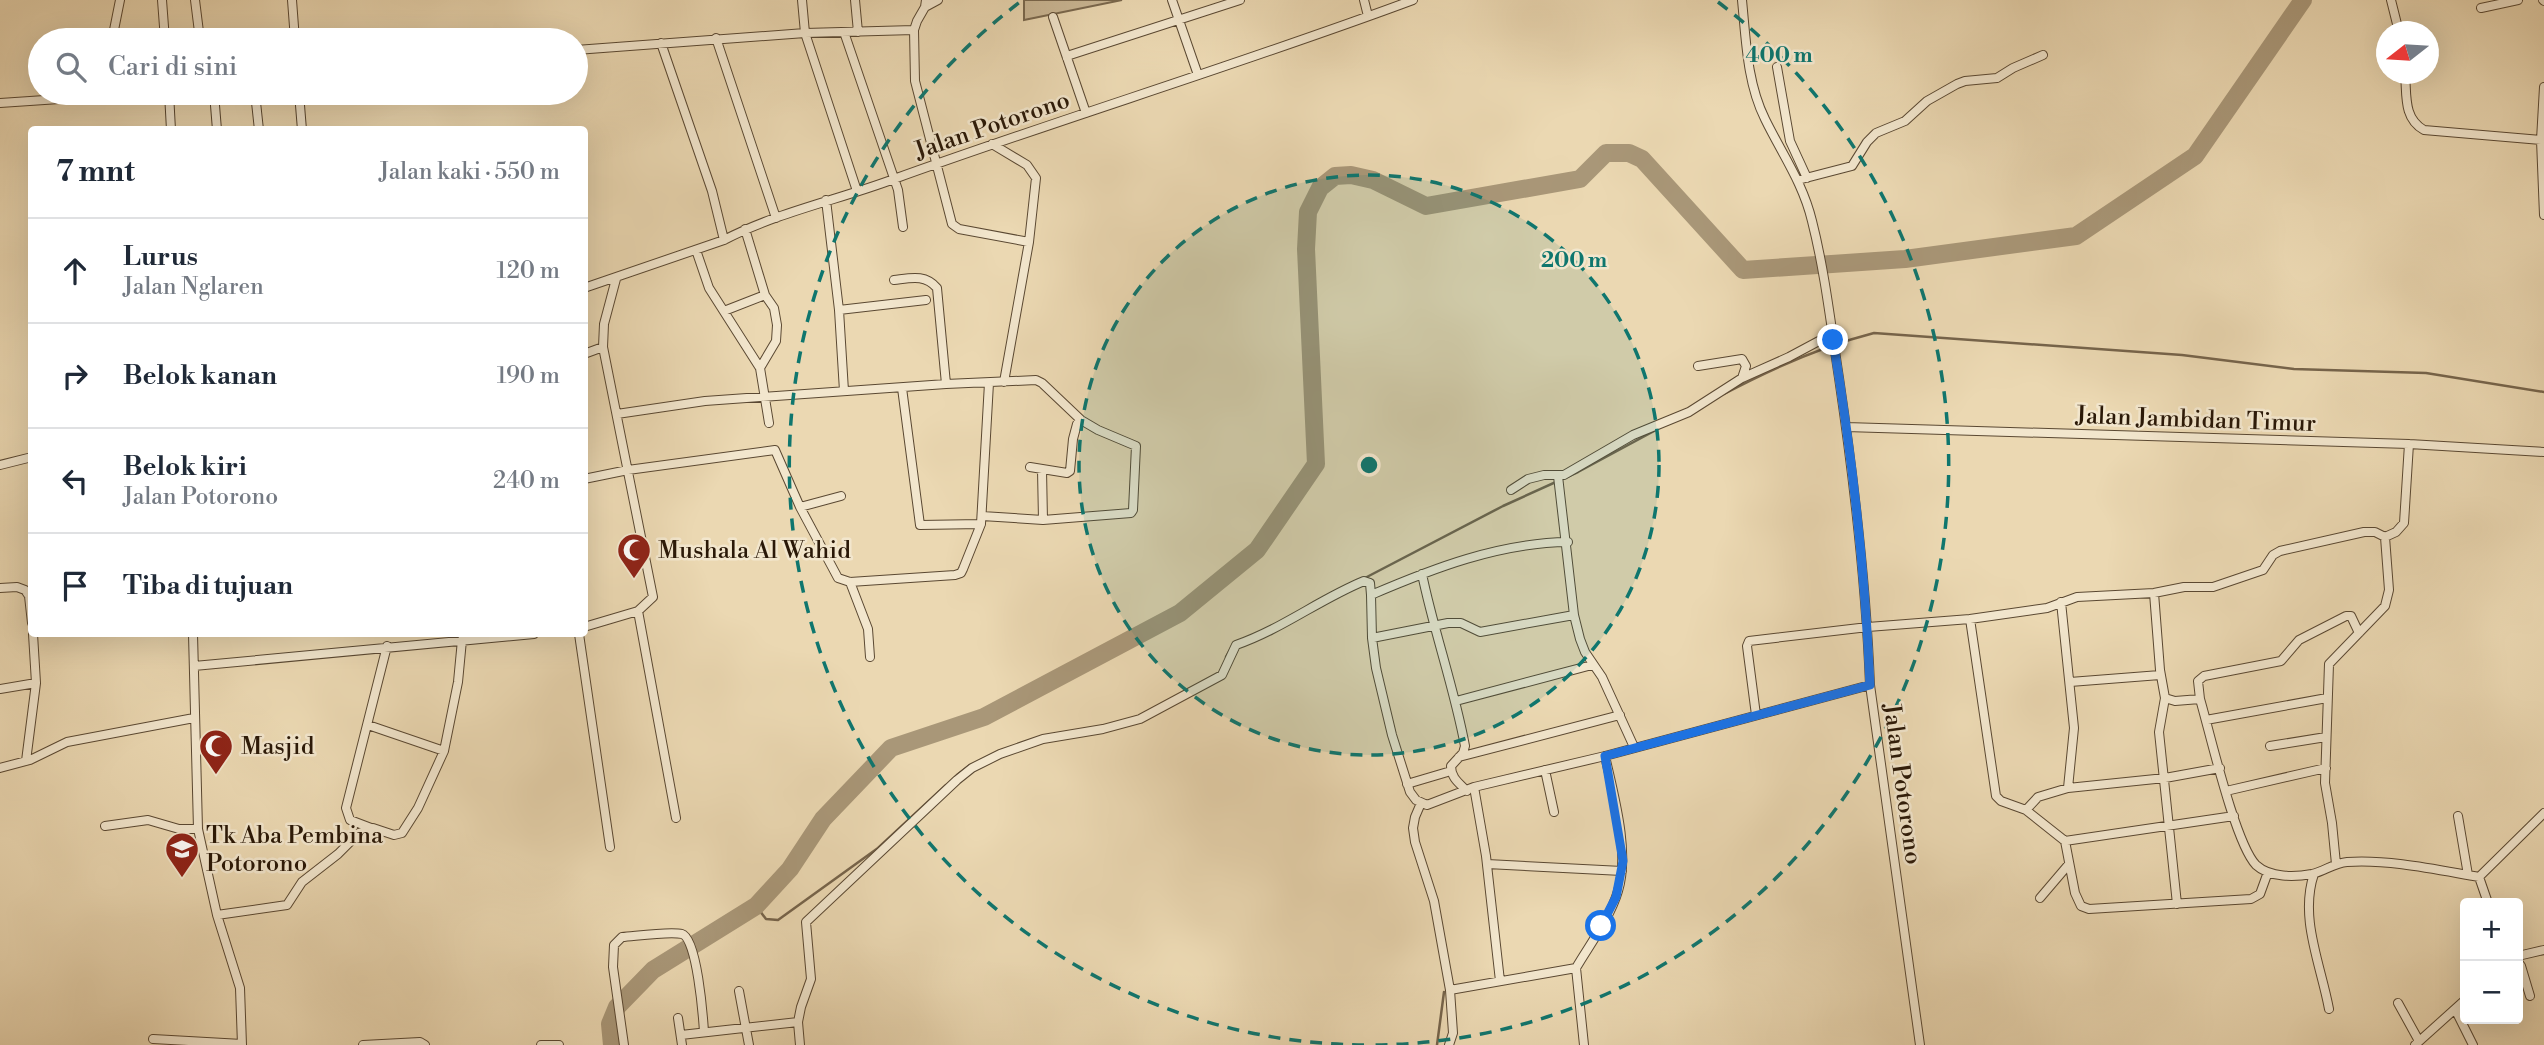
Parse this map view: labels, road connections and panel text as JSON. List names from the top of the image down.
{
  "streets": {
    "street": ["Jalan Potorono", "Jalan Jambidan Timur"]
  },
  "crossings": [
    ["Jalan Potorono", "Jalan Jambidan Timur"]
  ],
  "places": {
    "mosque": ["Mushala Al Wahid", "Masjid"],
    "school or university": ["Tk Aba Pembina Potorono"]
  },
  "north": "left",
  "page": {
    "search": "Cari di sini",
    "heading": ["7 mnt", "Jalan kaki · 550 m"],
    "list": [
      ["Lurus", "Jalan Nglaren", "120 m"],
      ["Belok kanan", "190 m"],
      ["Belok kiri", "Jalan Potorono", "240 m"],
      "Tiba di tujuan"
    ],
    "map_buttons": ["+", "−"]
  },
  "rings": ["400 m", "200 m"]
}
